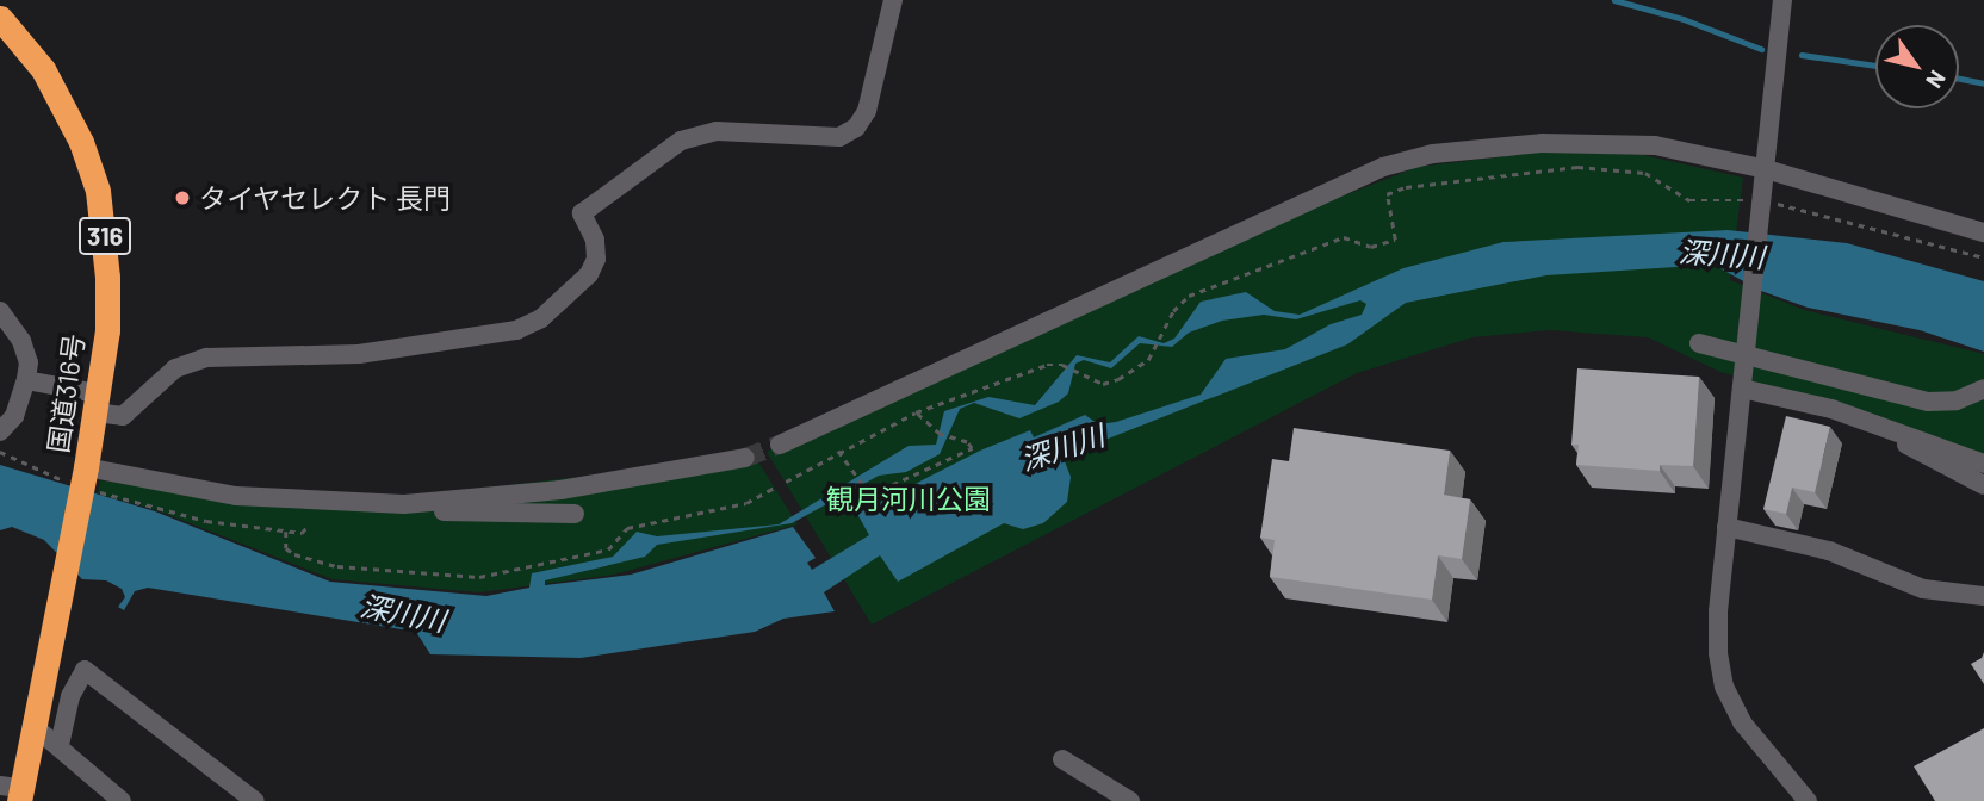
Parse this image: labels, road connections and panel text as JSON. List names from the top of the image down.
{
  "streets": {
    "highway": ["316", "国道316号"]
  },
  "water": ["深川川"],
  "parks": ["観月河川公園"],
  "places": ["タイヤセレクト 長門"],
  "north": "bottom right"
}
